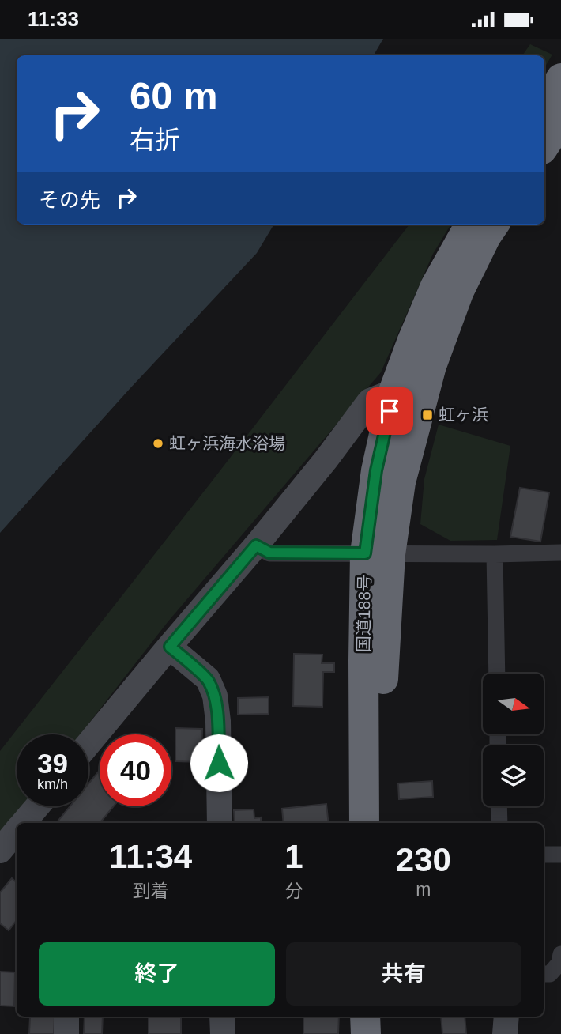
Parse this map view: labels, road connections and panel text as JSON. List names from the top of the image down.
{
  "streets": {
    "highway": ["国道188号"]
  },
  "places": {
    "transit": ["虹ヶ浜"],
    "other": ["虹ヶ浜海水浴場"]
  },
  "north": "right",
  "page": {
    "status": "11:33",
    "turn": ["60 m", "右折"],
    "then": "その先",
    "speed": "39 km/h",
    "limit": "40",
    "eta": [
      "11:34",
      "到着",
      "1",
      "分",
      "230",
      "m"
    ],
    "buttons": ["終了", "共有"]
  }
}
